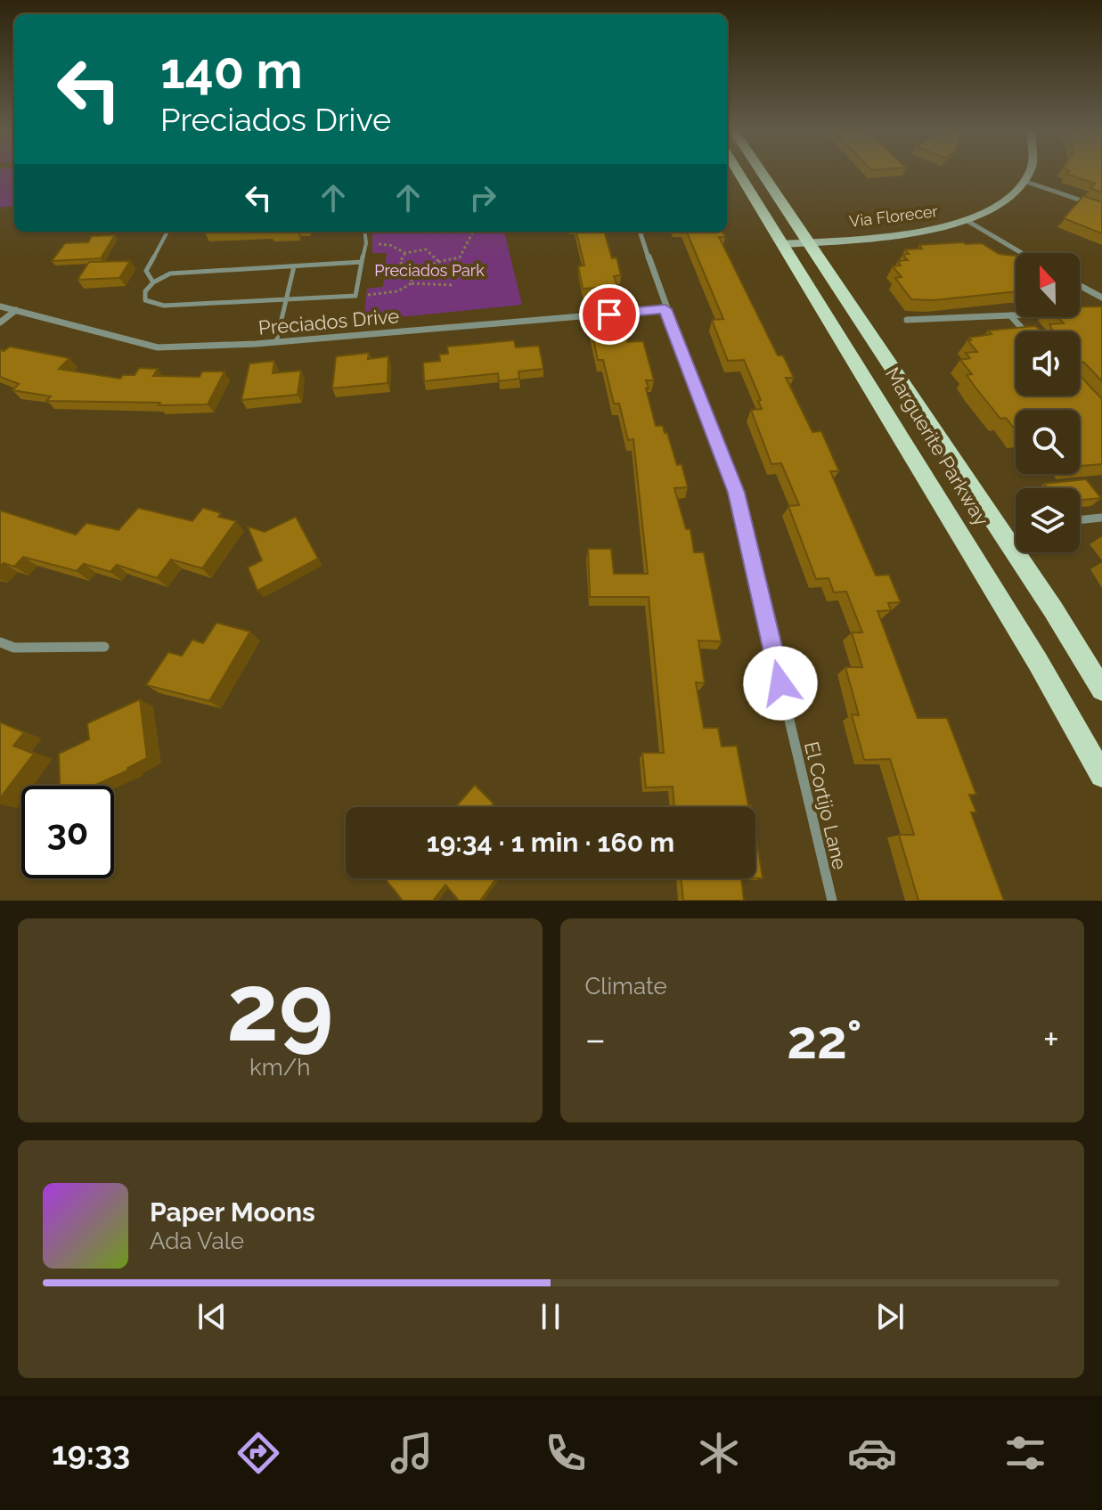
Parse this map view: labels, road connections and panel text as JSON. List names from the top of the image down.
{
  "streets": {
    "main road": ["Marguerite Parkway"],
    "street": ["Via Florecer", "Preciados Drive", "El Cortijo Lane"]
  },
  "crossings": [
    ["Via Florecer", "Marguerite Parkway"],
    ["Preciados Drive", "El Cortijo Lane"]
  ],
  "parks": ["Preciados Park"],
  "north": "top",
  "page": {
    "turn": ["140 m", "Preciados Drive"],
    "limit": "30",
    "trip": "19:34 · 1 min · 160 m",
    "tile": [
      ["29", "km/h"],
      "Climate"
    ],
    "heat": ["−", "22°", "+"],
    "song": ["Paper Moons", "Ada Vale"],
    "tabs": "19:33"
  }
}
